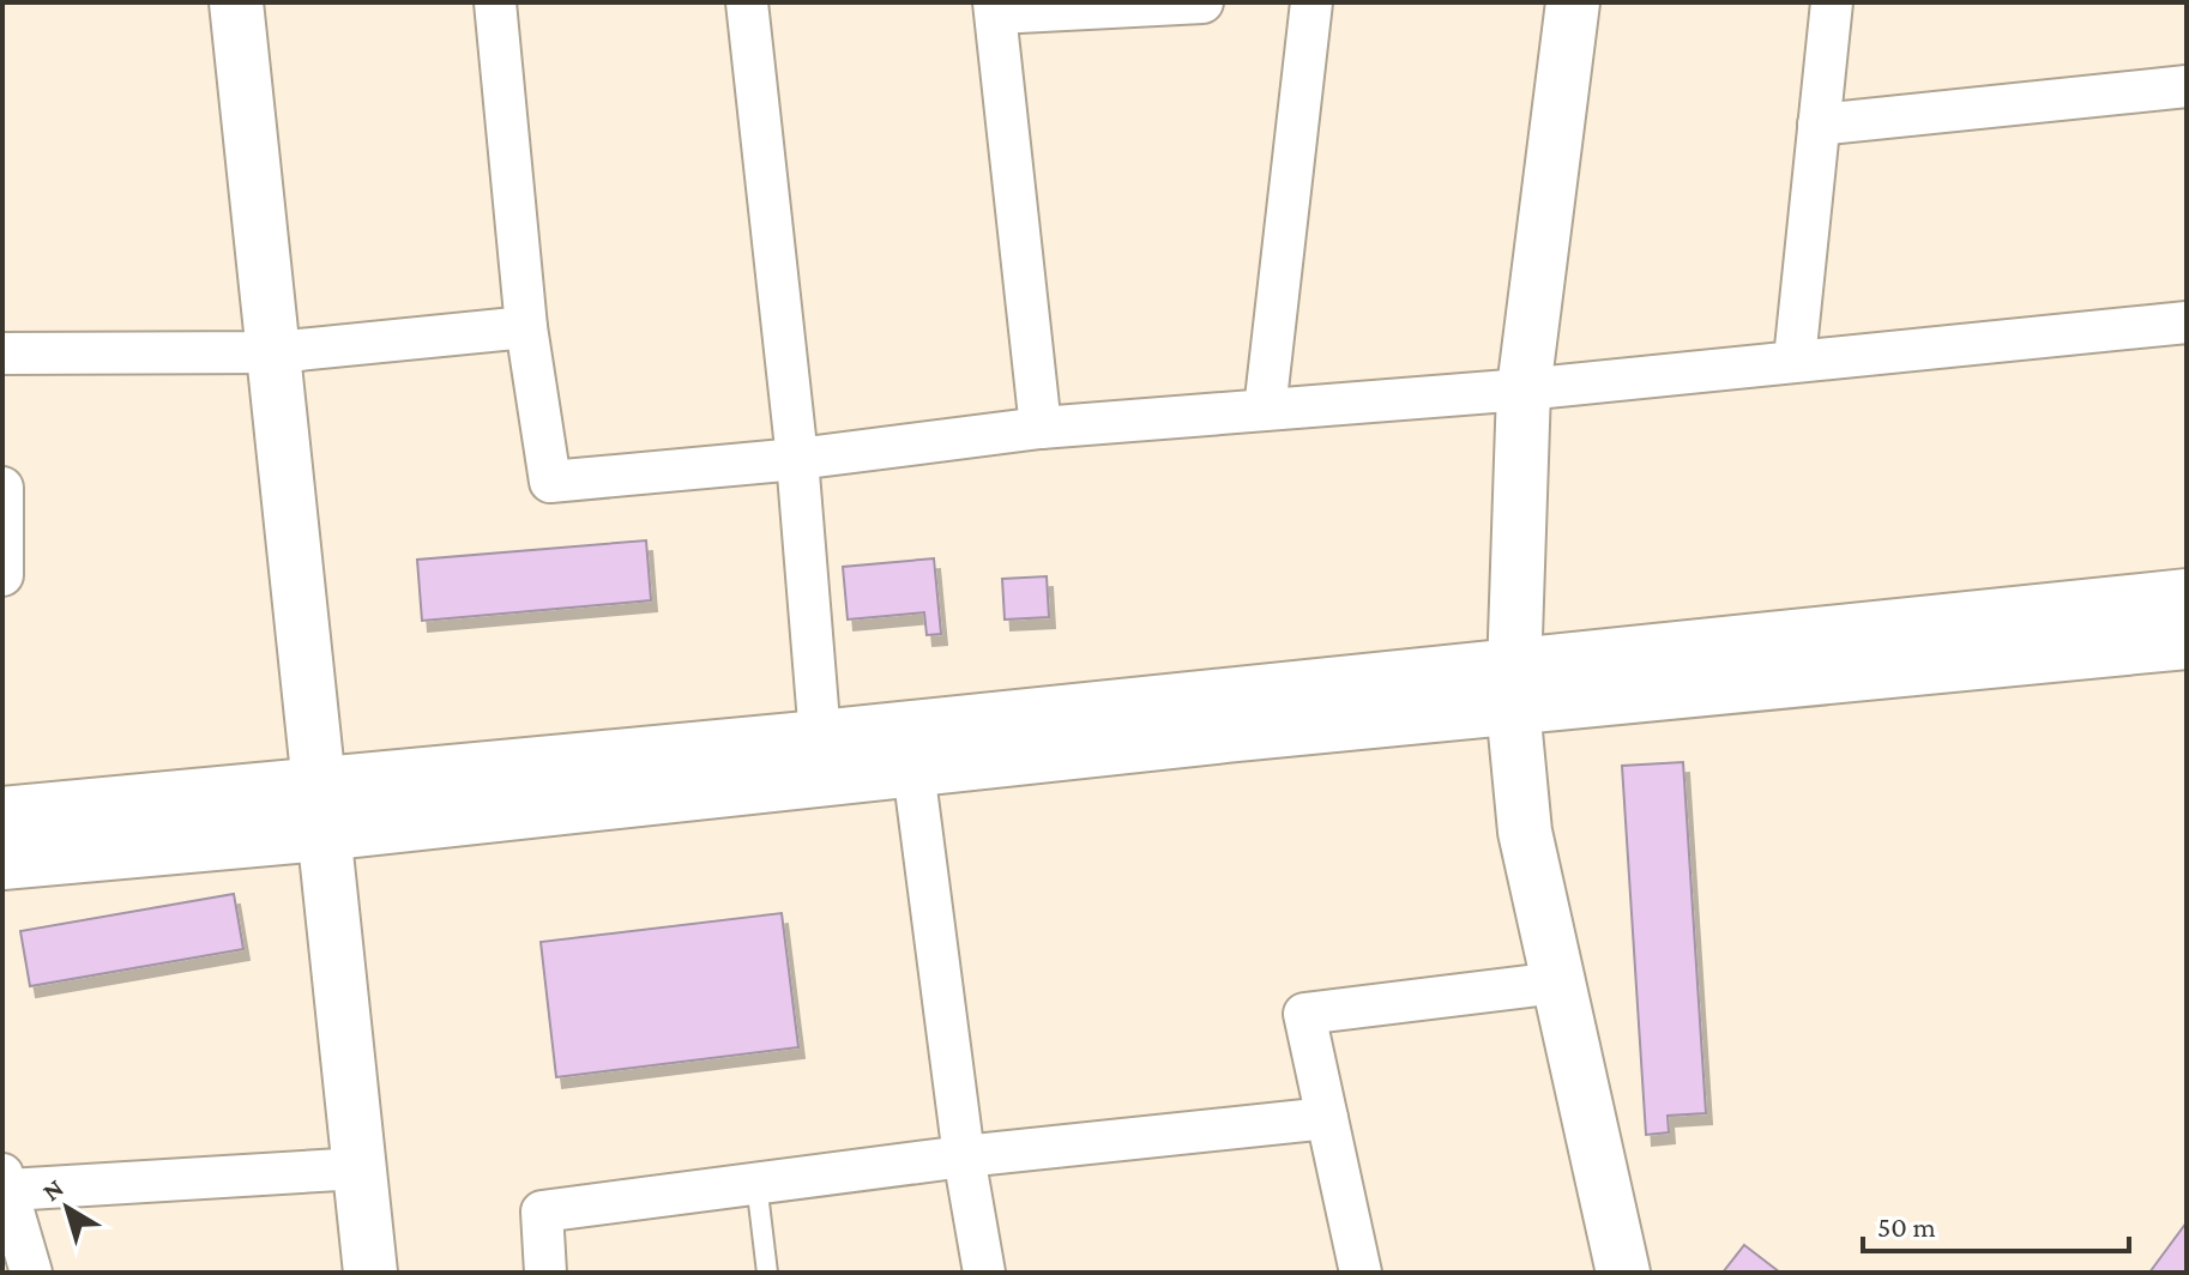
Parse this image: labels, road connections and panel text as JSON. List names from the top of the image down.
{
  "scale_bar": "50 m",
  "north": "top left"
}
